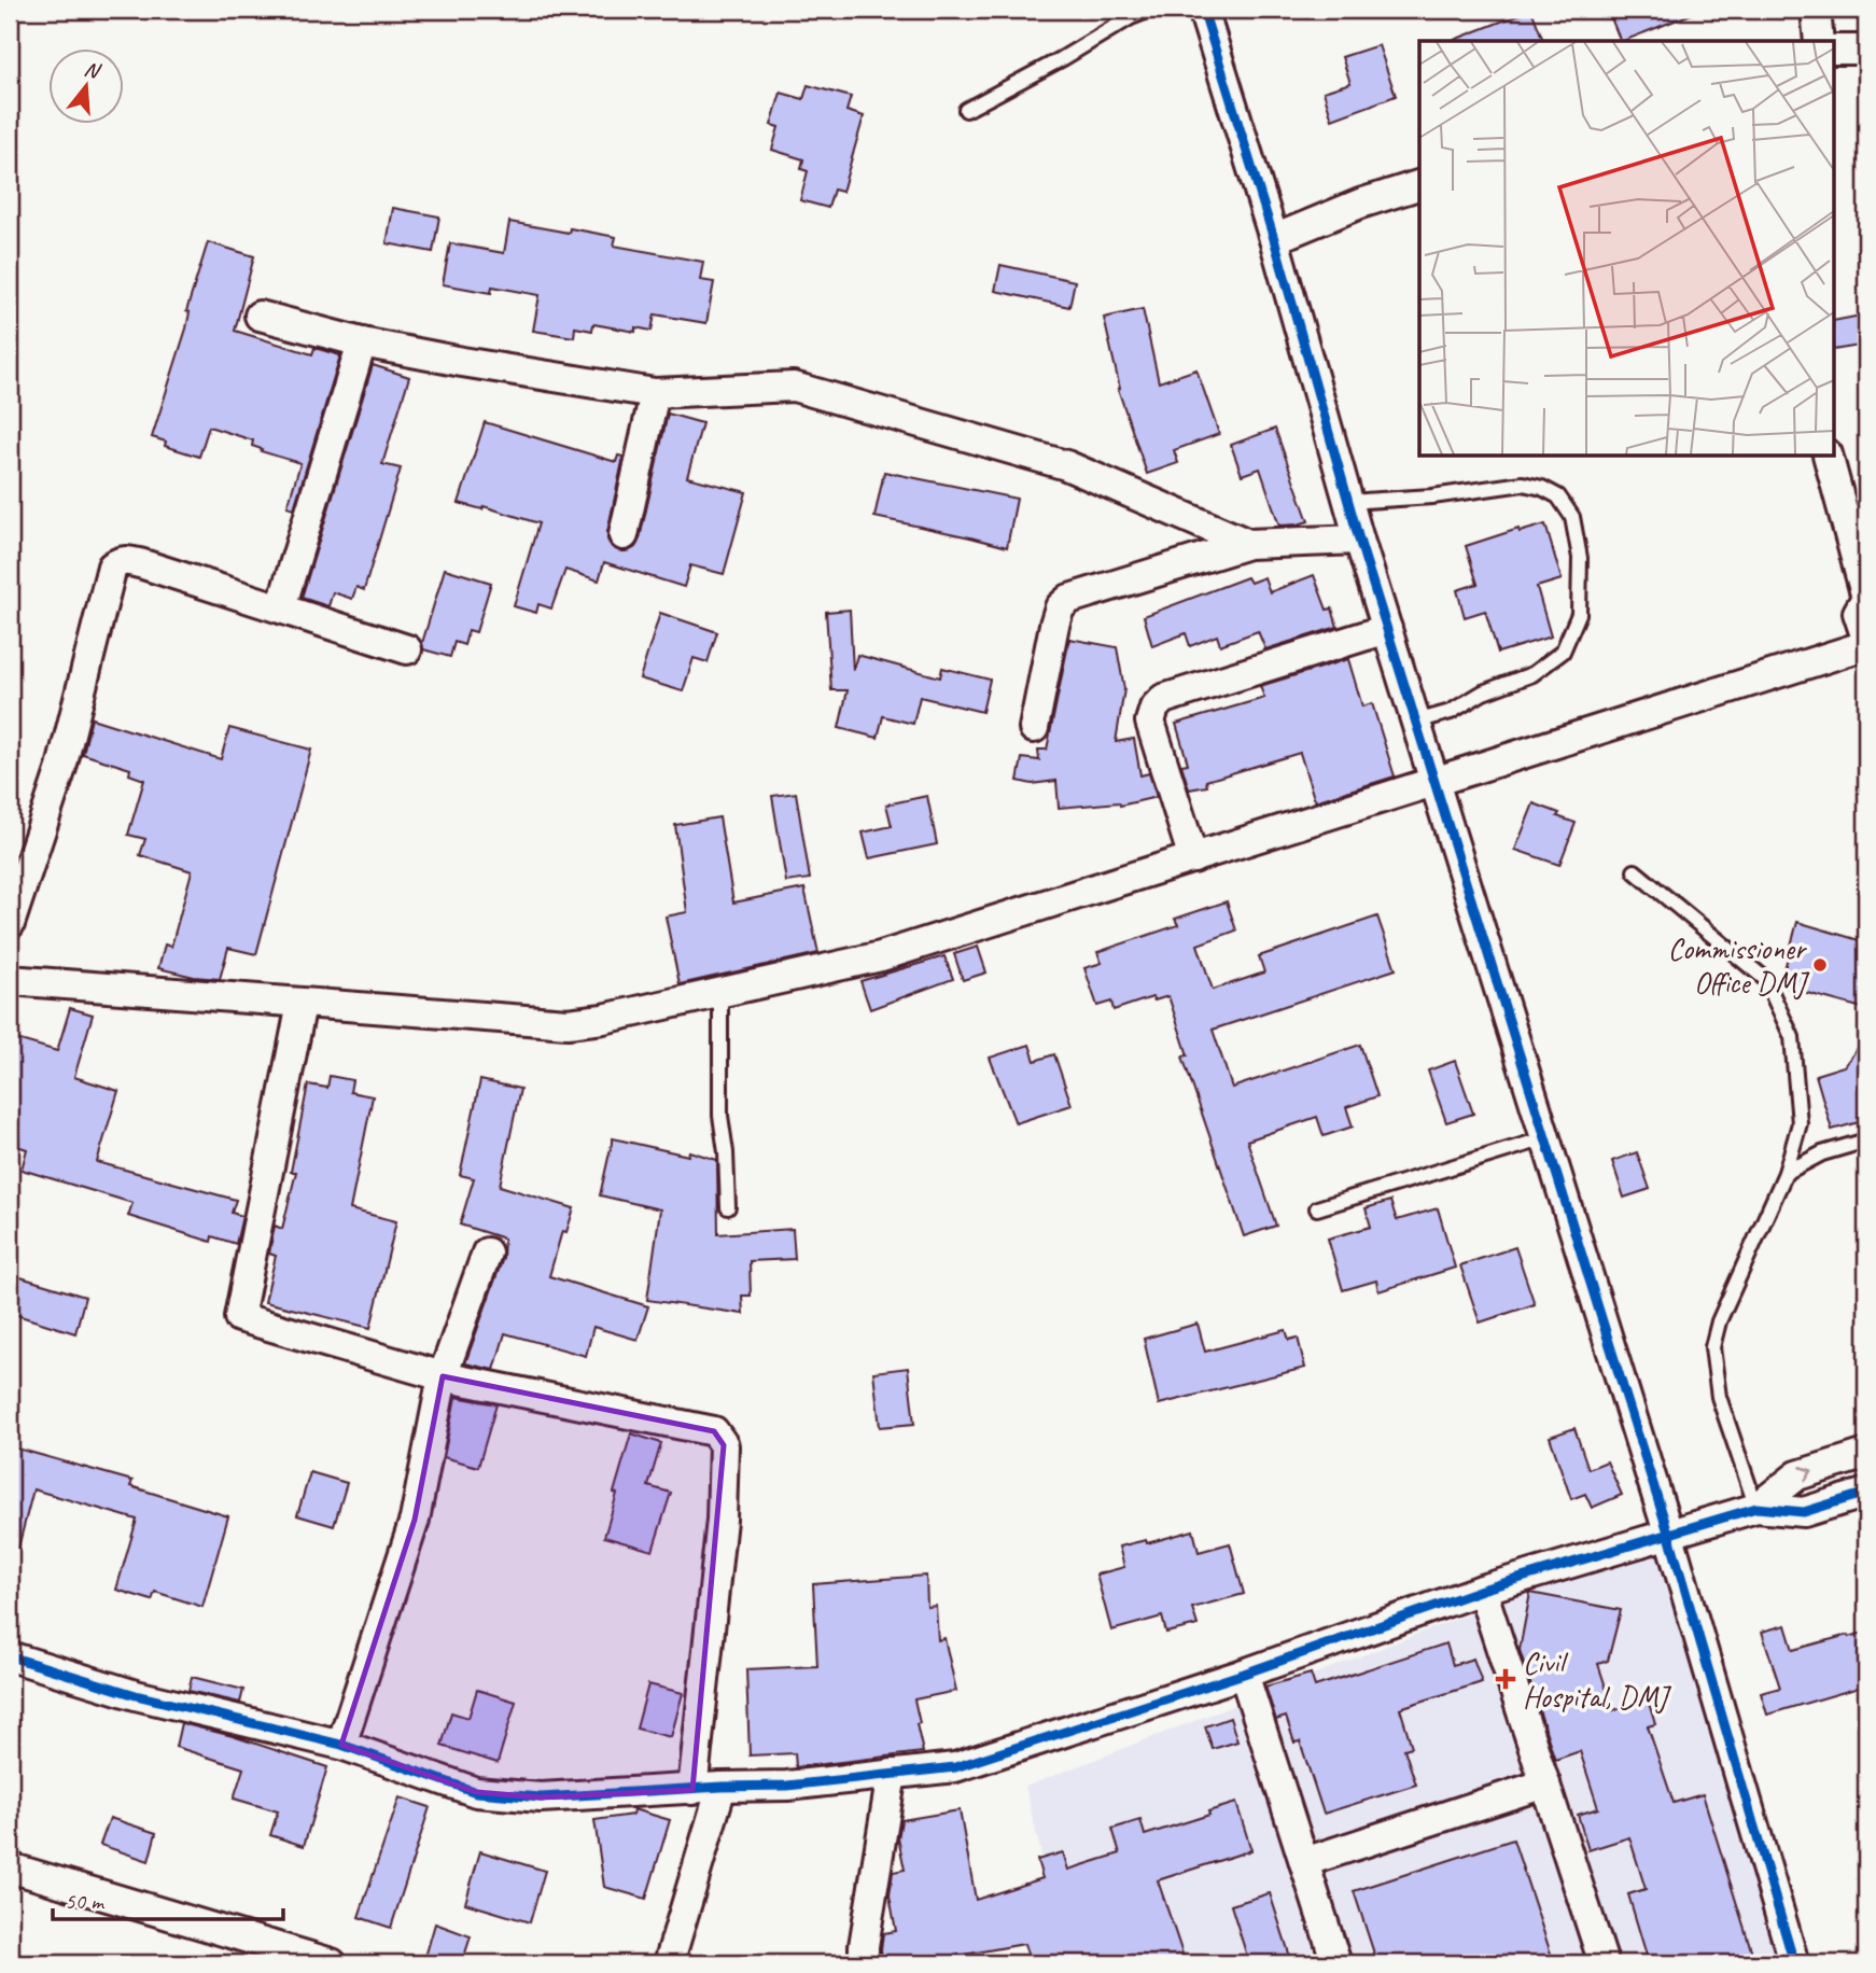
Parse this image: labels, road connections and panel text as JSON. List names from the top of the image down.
{
  "places": {
    "other": ["Commissioner Office DMJ"],
    "health": ["Civil Hospital, DMJ"]
  },
  "scale_bar": "50 m",
  "north": "top"
}
